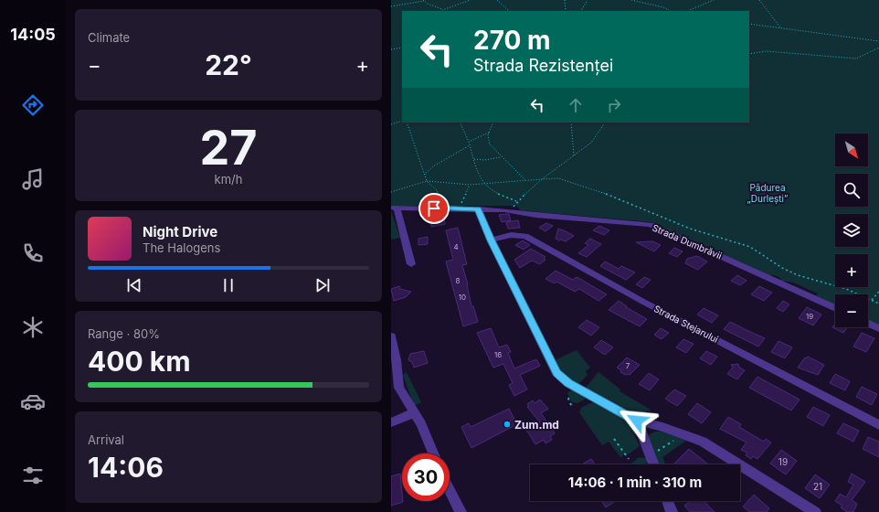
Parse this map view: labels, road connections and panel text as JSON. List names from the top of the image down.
{
  "streets": {
    "street": ["Strada Dumbrăvii", "Strada Stejarului"]
  },
  "parks": ["Pădurea „Durlești”"],
  "places": ["Zum.md"],
  "house_numbers": [
    "4",
    "8",
    "10",
    "19",
    "16",
    "7",
    "19",
    "21"
  ],
  "north": "bottom right",
  "page": {
    "tabs": "14:05",
    "tile": [
      "Climate",
      ["27", "km/h"],
      ["Range · 80%", "400 km"],
      ["Arrival", "14:06"]
    ],
    "turn": ["270 m", "Strada Rezistenței"],
    "heat": ["−", "22°", "+"],
    "map_buttons": ["+", "−"],
    "song": ["Night Drive", "The Halogens"],
    "limit": "30",
    "trip": "14:06 · 1 min · 310 m"
  }
}
